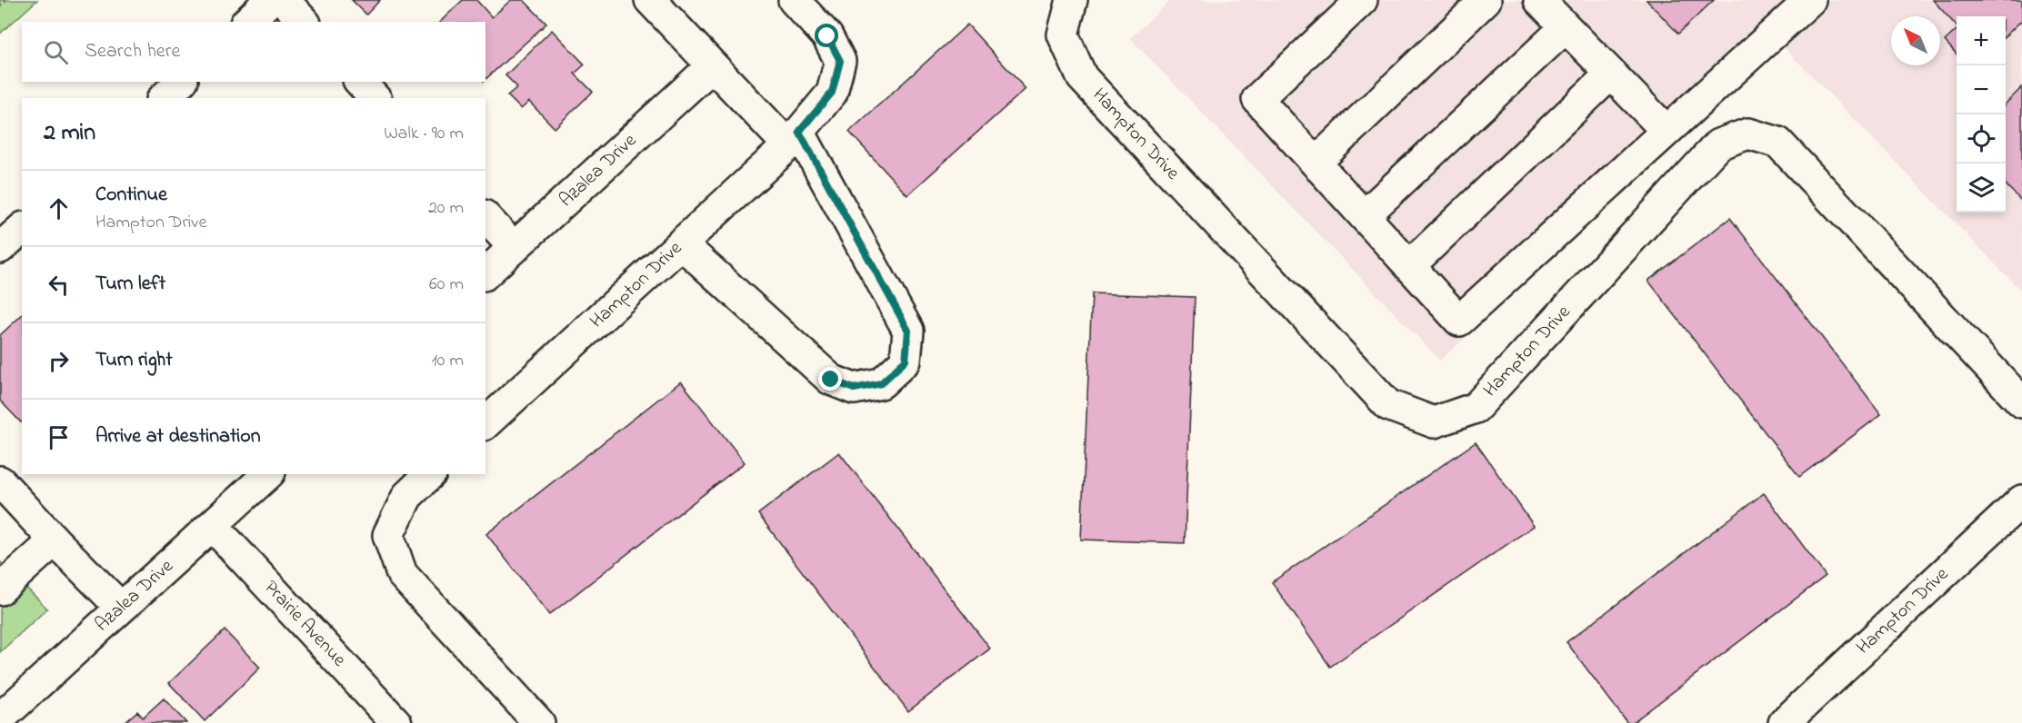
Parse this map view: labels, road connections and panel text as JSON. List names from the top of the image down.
{
  "streets": {
    "street": ["Hampton Drive", "Azalea Drive", "Prairie Avenue"]
  },
  "crossings": [
    ["Azalea Drive", "Prairie Avenue"]
  ],
  "north": "top left",
  "page": {
    "map_buttons": ["+", "−"],
    "search": "Search here",
    "heading": ["2 min", "Walk · 90 m"],
    "list": [
      ["Continue", "Hampton Drive", "20 m"],
      ["Turn left", "60 m"],
      ["Turn right", "10 m"],
      "Arrive at destination"
    ]
  }
}
